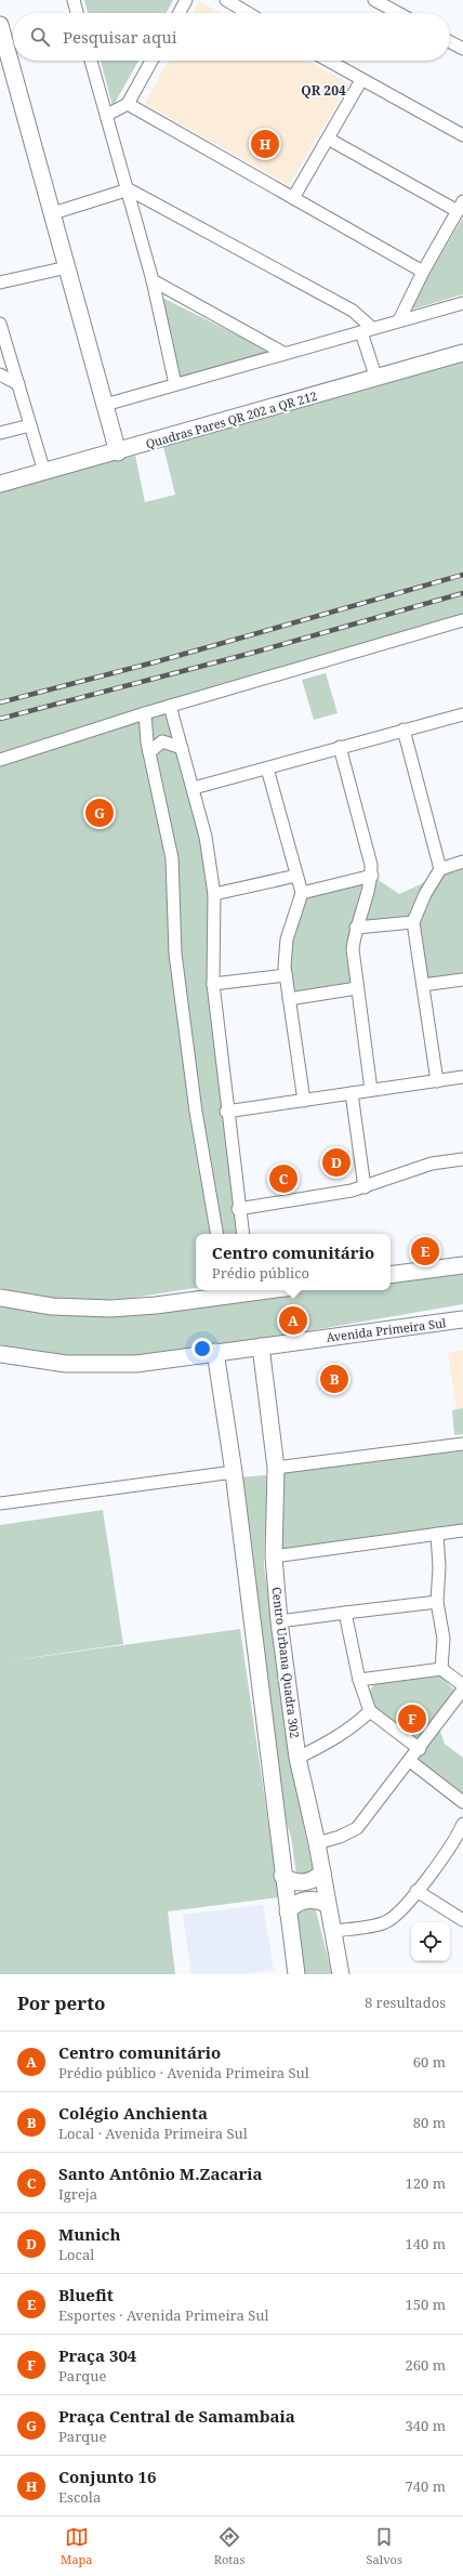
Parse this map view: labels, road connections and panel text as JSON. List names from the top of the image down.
{
  "streets": {
    "street": ["Quadras Pares QR 202 a QR 212", "Avenida Primeira Sul", "Centro Urbana Quadra 302"]
  },
  "crossings": [
    ["Avenida Primeira Sul", "Centro Urbana Quadra 302"]
  ],
  "districts": ["QR 204"],
  "page": {
    "search": "Pesquisar aqui",
    "pins": [
      "H",
      "G",
      "D",
      "C",
      "E",
      "A",
      "B",
      "F"
    ],
    "popup": ["Centro comunitário", "Prédio público"],
    "heading": ["Por perto", "8 resultados"],
    "list": [
      {
        "mark": "A",
        "name": "Centro comunitário",
        "note": "Prédio público · Avenida Primeira Sul",
        "value": "60 m"
      },
      {
        "mark": "B",
        "name": "Colégio Anchienta",
        "note": "Local · Avenida Primeira Sul",
        "value": "80 m"
      },
      {
        "mark": "C",
        "name": "Santo Antônio M.Zacaria",
        "note": "Igreja",
        "value": "120 m"
      },
      {
        "mark": "D",
        "name": "Munich",
        "note": "Local",
        "value": "140 m"
      },
      {
        "mark": "E",
        "name": "Bluefit",
        "note": "Esportes · Avenida Primeira Sul",
        "value": "150 m"
      },
      {
        "mark": "F",
        "name": "Praça 304",
        "note": "Parque",
        "value": "260 m"
      },
      {
        "mark": "G",
        "name": "Praça Central de Samambaia",
        "note": "Parque",
        "value": "340 m"
      },
      {
        "mark": "H",
        "name": "Conjunto 16",
        "note": "Escola",
        "value": "740 m"
      }
    ],
    "nav": ["Mapa", "Rotas", "Salvos"]
  }
}
